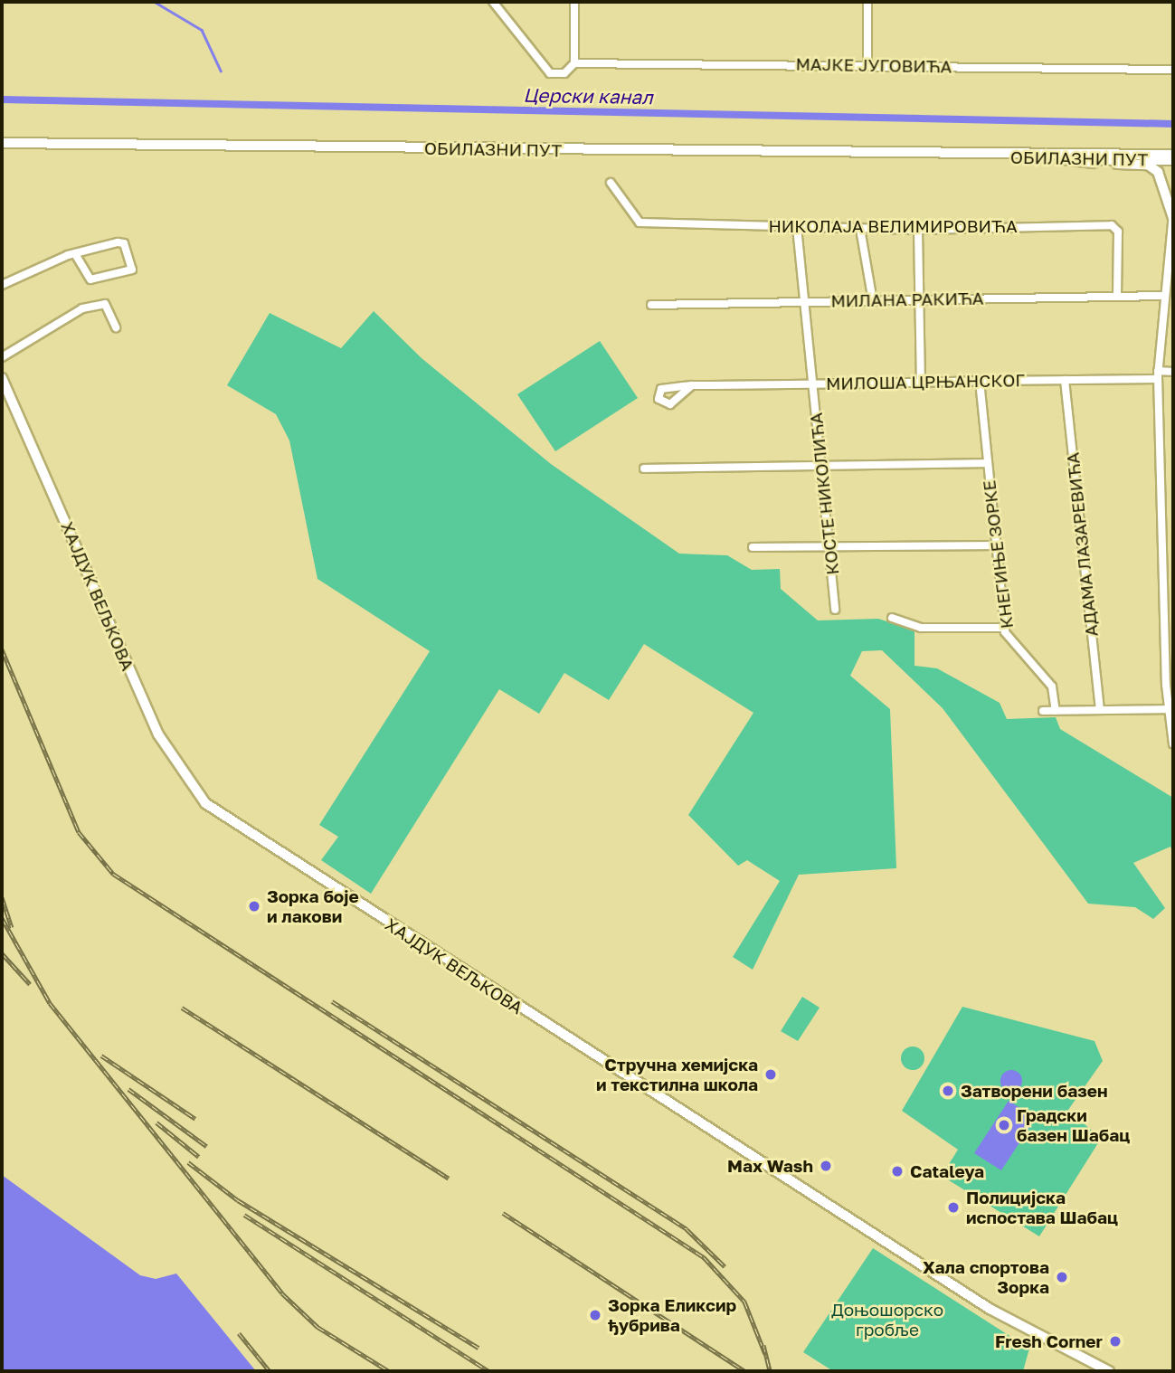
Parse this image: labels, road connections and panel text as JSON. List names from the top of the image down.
{
  "streets": {
    "main road": ["ОБИЛАЗНИ ПУТ", "ХАЈДУК ВЕЉКОВА"],
    "street": [
      "МАЈКЕ ЈУГОВИЋА",
      "НИКОЛАЈА ВЕЛИМИРОВИЋА",
      "МИЛАНА РАКИЋА",
      "МИЛОША ЦРЊАНСКОГ",
      "КОСТЕ НИКОЛИЋА",
      "АДАМА ЛАЗАРЕВИЋА",
      "КНЕГИЊЕ ЗОРКЕ"
    ]
  },
  "crossings": [
    ["НИКОЛАЈА ВЕЛИМИРОВИЋА", "МИЛАНА РАКИЋА"],
    ["НИКОЛАЈА ВЕЛИМИРОВИЋА", "КОСТЕ НИКОЛИЋА"],
    ["МИЛАНА РАКИЋА", "КОСТЕ НИКОЛИЋА"],
    ["МИЛОША ЦРЊАНСКОГ", "КОСТЕ НИКОЛИЋА"],
    ["МИЛОША ЦРЊАНСКОГ", "АДАМА ЛАЗАРЕВИЋА"],
    ["МИЛОША ЦРЊАНСКОГ", "КНЕГИЊЕ ЗОРКЕ"]
  ],
  "water": ["Церски канал"],
  "parks": ["Доњошорско гробље"],
  "places": [
    "Зорка боје и лакови",
    "Стручна хемијска и текстилна школа",
    "Затворени базен",
    "Градски базен Шабац",
    "Max Wash",
    "Cataleya",
    "Полицијска испостава Шабац",
    "Хала спортова Зорка",
    "Зорка Еликсир ђубрива",
    "Fresh Corner"
  ]
}
